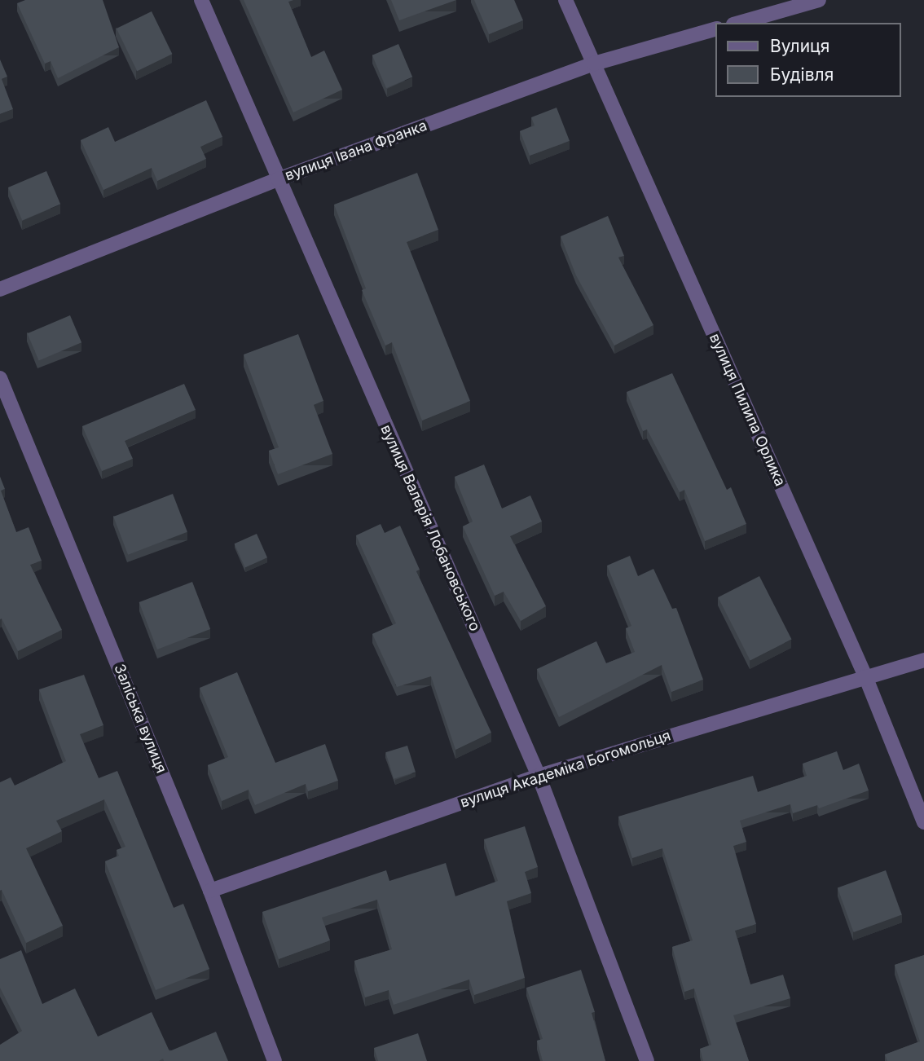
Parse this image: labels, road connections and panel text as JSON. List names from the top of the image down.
{
  "streets": {
    "street": [
      "вулиця Івана Франка",
      "вулиця Пилипа Орлика",
      "вулиця Валерія Лобановського",
      "Заліська вулиця",
      "вулиця Академіка Богомольця"
    ]
  },
  "crossings": [
    ["вулиця Івана Франка", "вулиця Пилипа Орлика"],
    ["вулиця Івана Франка", "вулиця Валерія Лобановського"],
    ["вулиця Пилипа Орлика", "вулиця Академіка Богомольця"],
    ["вулиця Валерія Лобановського", "вулиця Академіка Богомольця"],
    ["Заліська вулиця", "вулиця Академіка Богомольця"]
  ],
  "legend": ["Вулиця", "Будівля"]
}
